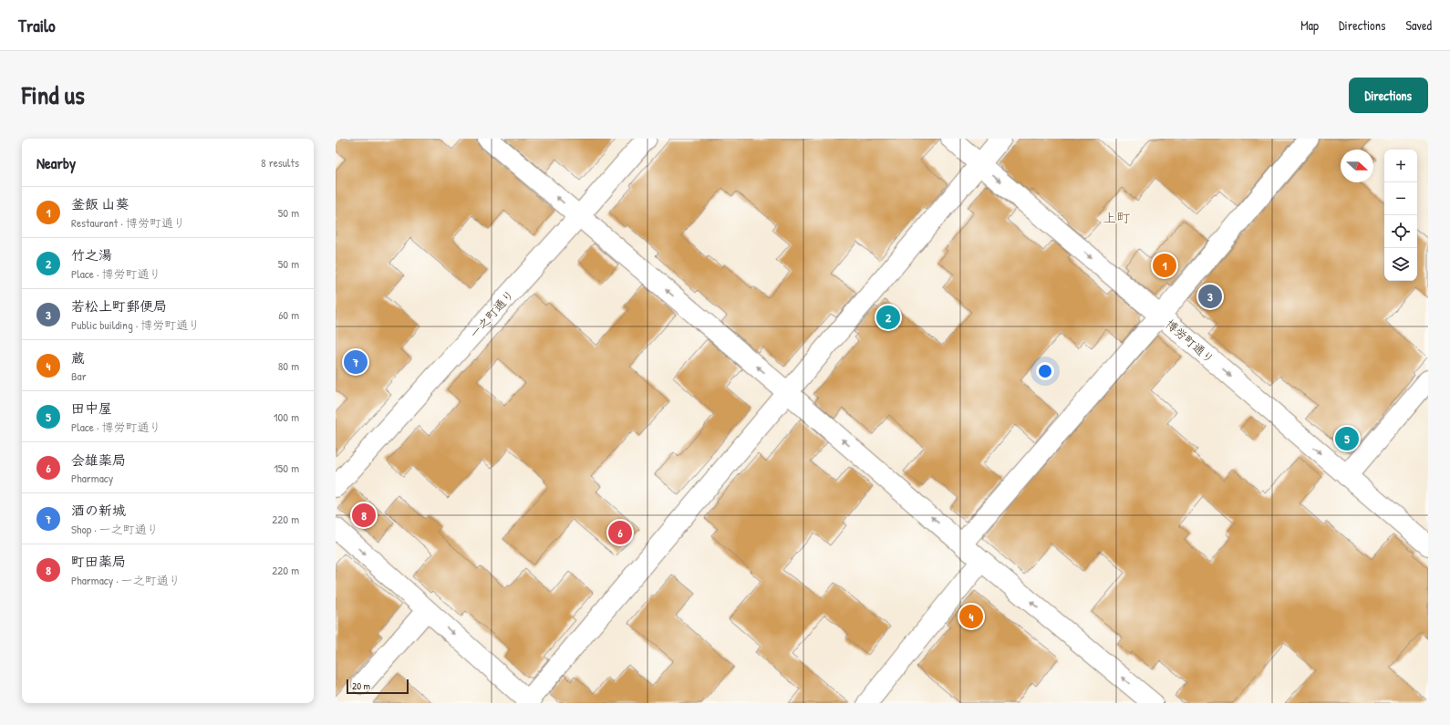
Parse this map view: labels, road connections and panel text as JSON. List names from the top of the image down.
{
  "streets": {
    "street": ["一之町通り", "博労町通り"]
  },
  "one_way": ["博労町通り"],
  "districts": ["上町"],
  "scale_bar": "20 m",
  "north": "right",
  "page": {
    "header": "Trailo",
    "nav": ["Map", "Directions", "Saved"],
    "title": "Find us",
    "buttons": "Directions",
    "heading": ["Nearby", "8 results"],
    "map_buttons": ["+", "−"],
    "list": [
      {
        "mark": "1",
        "name": "釜飯 山葵",
        "note": "Restaurant · 博労町通り",
        "value": "50 m"
      },
      {
        "mark": "2",
        "name": "竹之湯",
        "note": "Place · 博労町通り",
        "value": "50 m"
      },
      {
        "mark": "3",
        "name": "若松上町郵便局",
        "note": "Public building · 博労町通り",
        "value": "60 m"
      },
      {
        "mark": "4",
        "name": "蔵",
        "note": "Bar",
        "value": "80 m"
      },
      {
        "mark": "5",
        "name": "田中屋",
        "note": "Place · 博労町通り",
        "value": "100 m"
      },
      {
        "mark": "6",
        "name": "会雄薬局",
        "note": "Pharmacy",
        "value": "150 m"
      },
      {
        "mark": "7",
        "name": "酒の新城",
        "note": "Shop · 一之町通り",
        "value": "220 m"
      },
      {
        "mark": "8",
        "name": "町田薬局",
        "note": "Pharmacy · 一之町通り",
        "value": "220 m"
      }
    ],
    "pins": [
      "1",
      "3",
      "2",
      "7",
      "5",
      "8",
      "6",
      "4"
    ],
    "scale": "20 m"
  }
}
